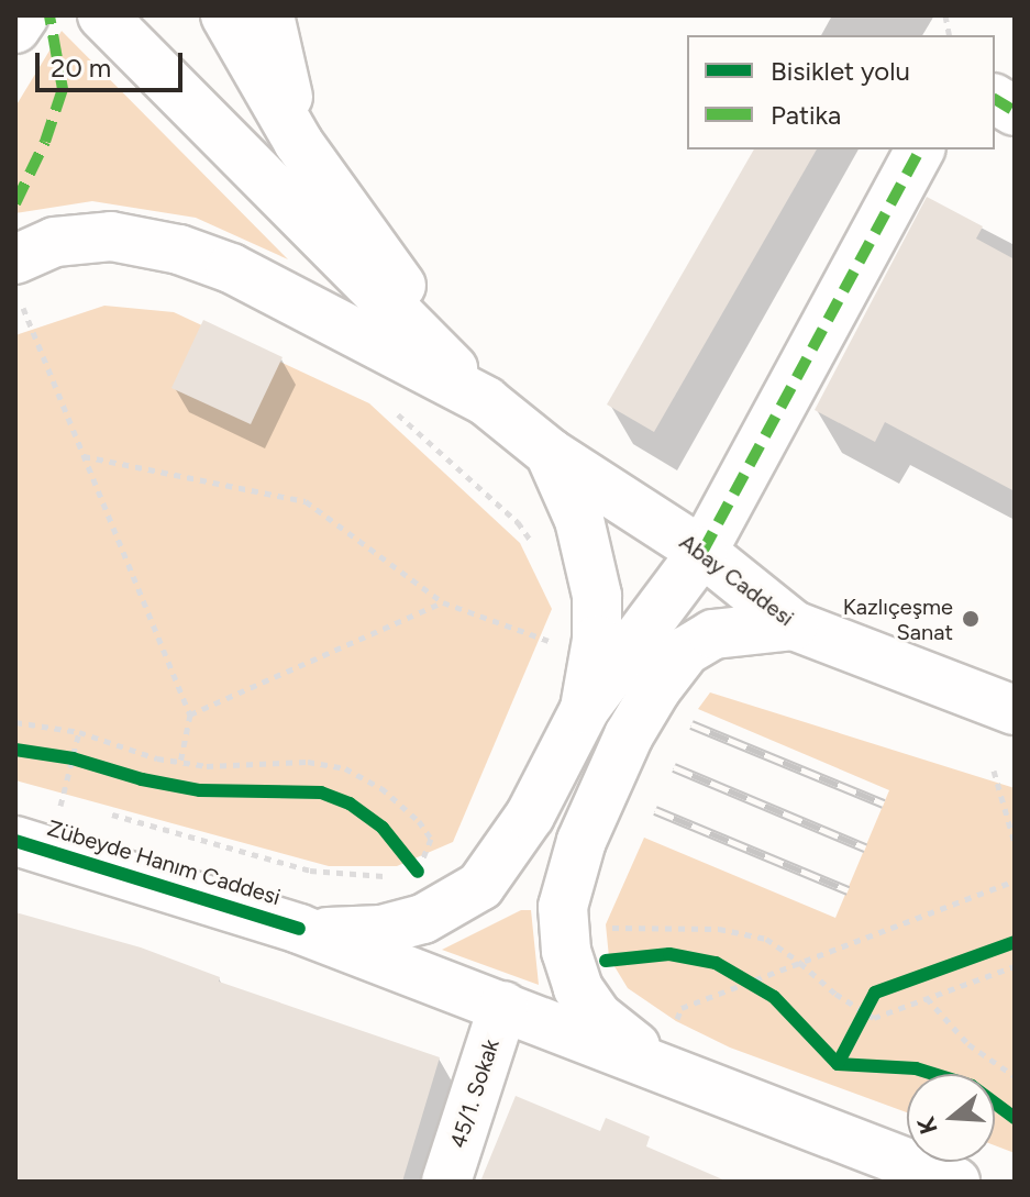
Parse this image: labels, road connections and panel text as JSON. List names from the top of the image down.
{
  "streets": {
    "main road": ["Abay Caddesi", "Zübeyde Hanım Caddesi", "45/1. Sokak"]
  },
  "crossings": [
    ["Zübeyde Hanım Caddesi", "45/1. Sokak"]
  ],
  "places": ["Kazlıçeşme Sanat"],
  "legend": ["Bisiklet yolu", "Patika"],
  "scale_bar": "20 m",
  "north": "left"
}
